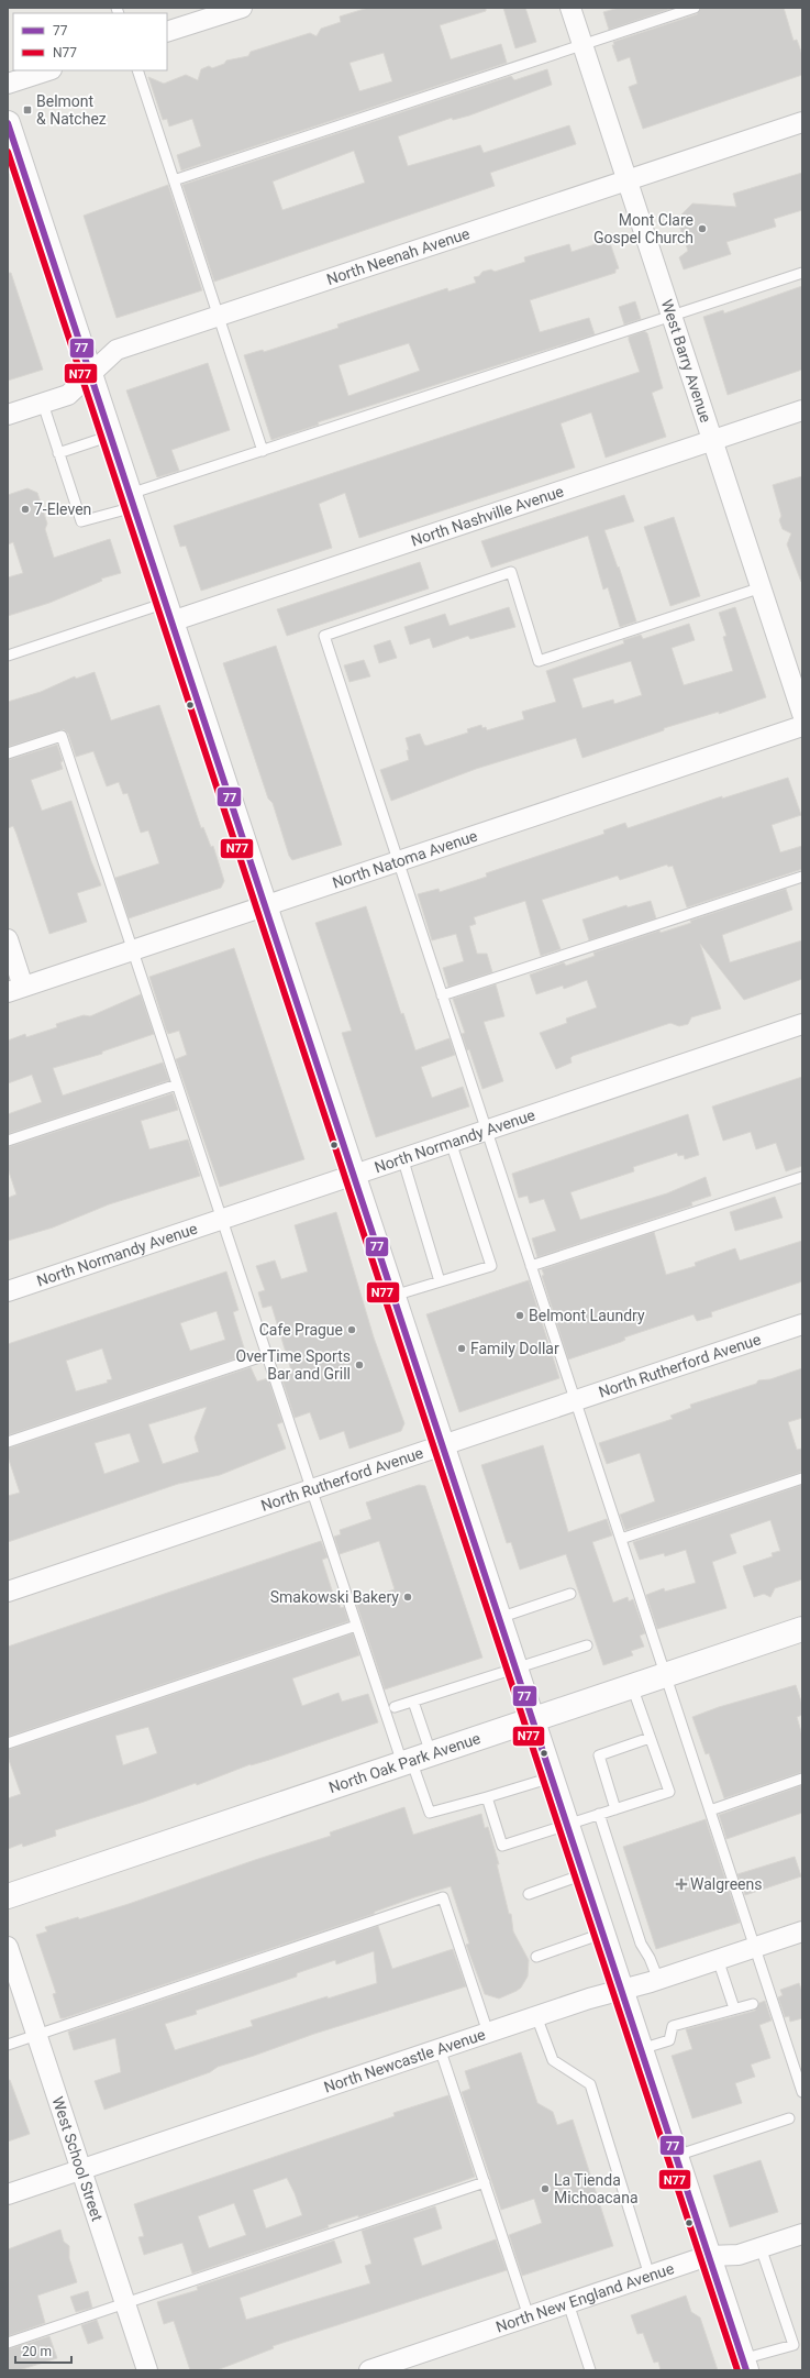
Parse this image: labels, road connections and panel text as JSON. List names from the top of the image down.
{
  "streets": {
    "main road": ["North Oak Park Avenue"],
    "street": [
      "North Neenah Avenue",
      "West Barry Avenue",
      "North Nashville Avenue",
      "North Natoma Avenue",
      "North Normandy Avenue",
      "North Rutherford Avenue",
      "North Newcastle Avenue",
      "West School Street",
      "North New England Avenue"
    ]
  },
  "crossings": [
    ["North Neenah Avenue", "West Barry Avenue"],
    ["West Barry Avenue", "North Nashville Avenue"],
    ["North Newcastle Avenue", "West School Street"]
  ],
  "places": {
    "transit": ["Belmont & Natchez"],
    "other": [
      "Mont Clare Gospel Church",
      "7-Eleven",
      "Belmont Laundry",
      "Cafe Prague",
      "Family Dollar",
      "OverTime Sports Bar and Grill",
      "Smakowski Bakery",
      "La Tienda Michoacana"
    ],
    "health": ["Walgreens"]
  },
  "lines": ["transit line 77", "transit line N77"],
  "legend": ["77", "N77"],
  "scale_bar": "20 m"
}
